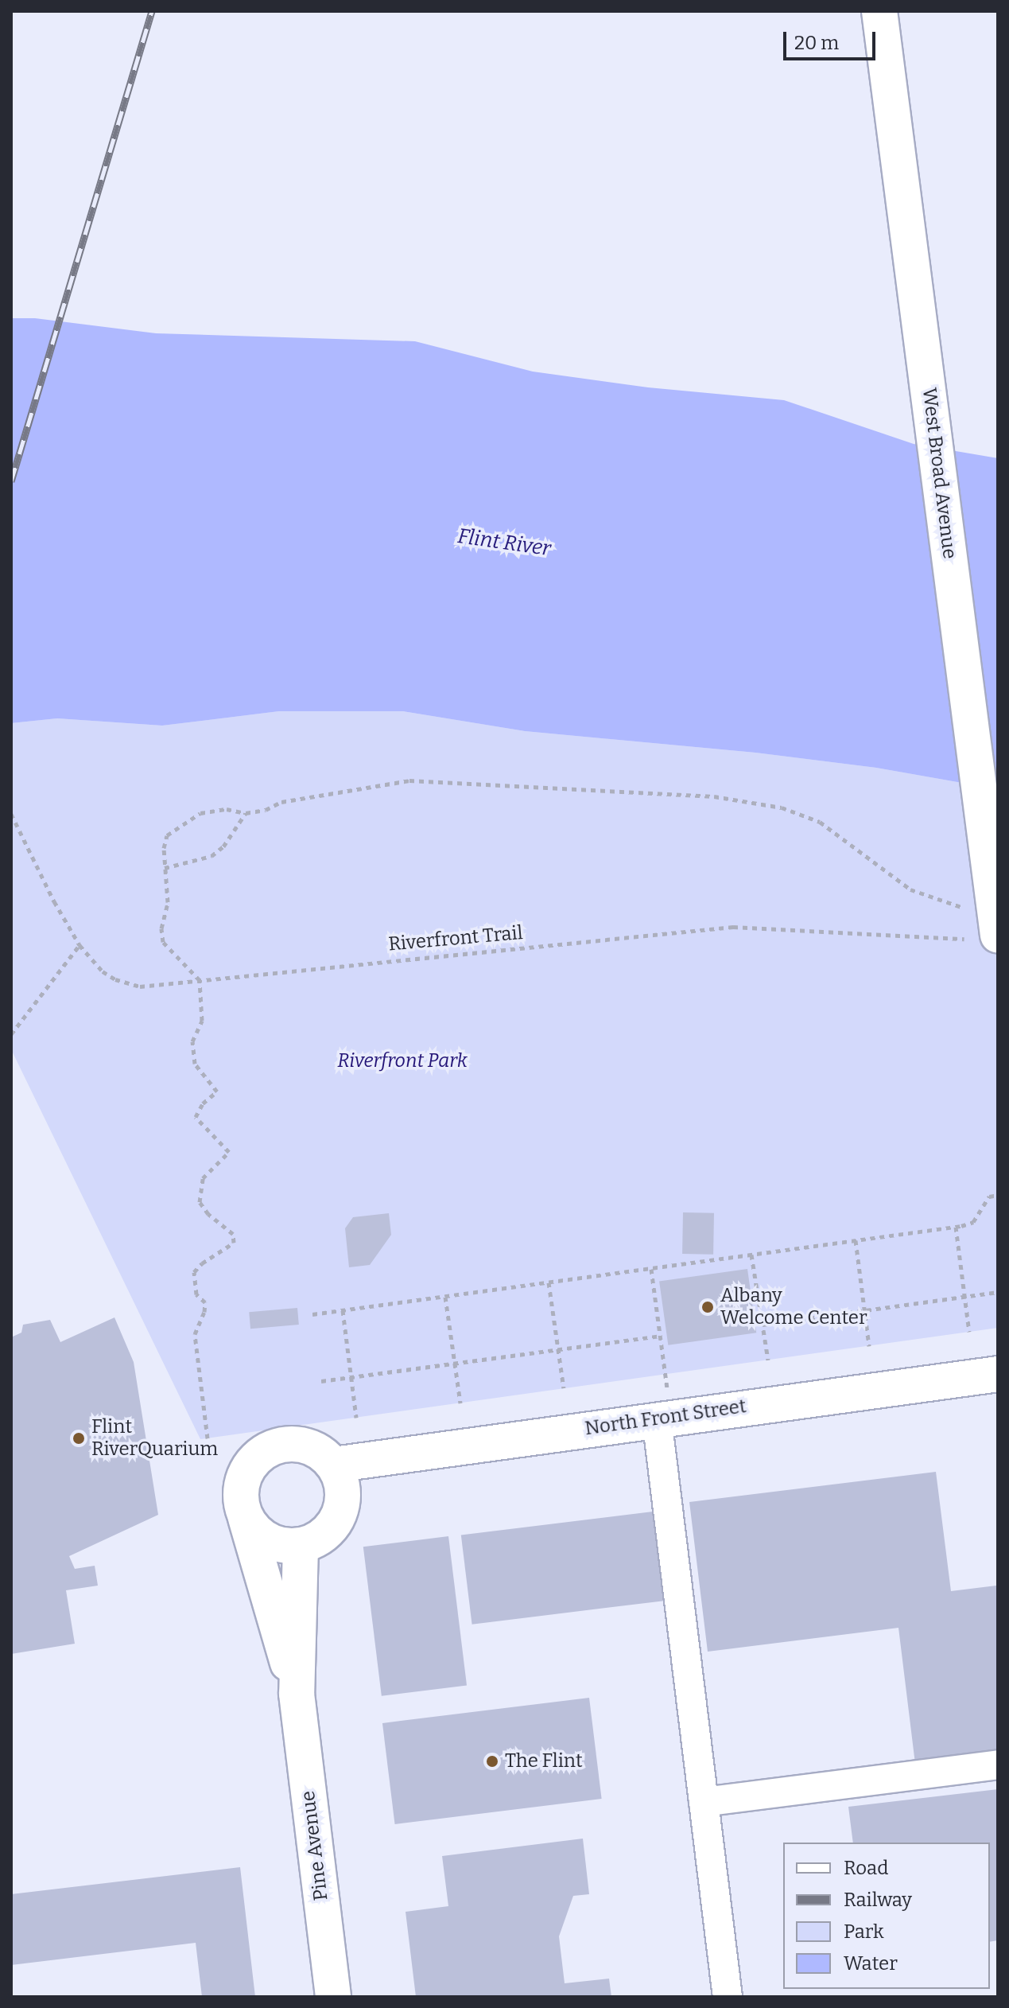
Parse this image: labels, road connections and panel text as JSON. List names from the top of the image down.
{
  "streets": {
    "main road": ["West Broad Avenue", "North Front Street", "Pine Avenue"],
    "path": ["Riverfront Trail"]
  },
  "crossings": [
    ["West Broad Avenue", "Riverfront Trail"],
    ["North Front Street", "Pine Avenue"]
  ],
  "water": ["Flint River"],
  "parks": ["Riverfront Park"],
  "places": ["Albany Welcome Center", "Flint RiverQuarium", "The Flint"],
  "legend": [
    "Road",
    "Railway",
    "Park",
    "Water"
  ],
  "scale_bar": "20 m"
}
